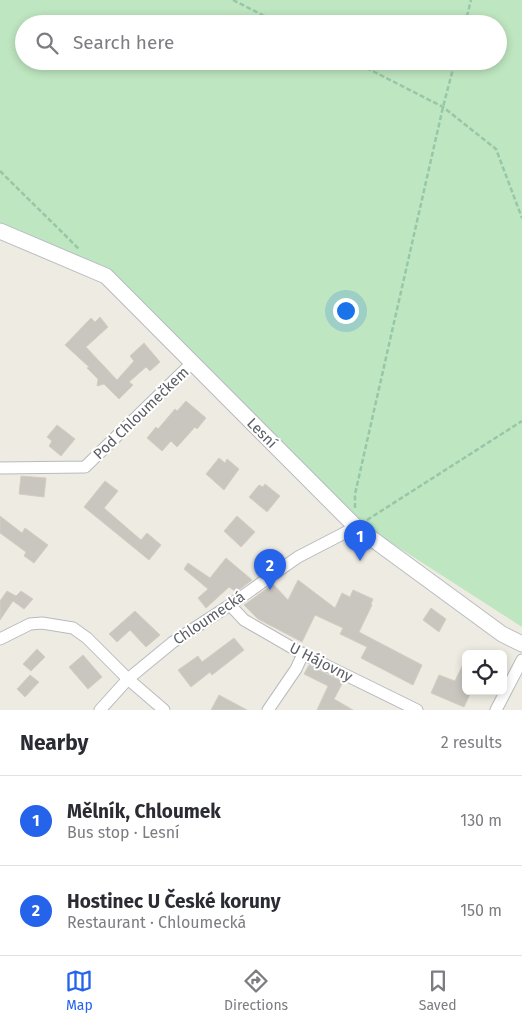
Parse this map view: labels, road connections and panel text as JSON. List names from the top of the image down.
{
  "streets": {
    "street": [
      "Pod Chloumečkem",
      "Lesní",
      "Chloumecká",
      "U Hájovny"
    ]
  },
  "crossings": [
    ["Pod Chloumečkem", "Lesní"],
    ["Lesní", "Chloumecká"],
    ["Chloumecká", "U Hájovny"]
  ],
  "page": {
    "search": "Search here",
    "pins": ["1", "2"],
    "heading": ["Nearby", "2 results"],
    "list": [
      {
        "mark": "1",
        "name": "Mělník, Chloumek",
        "note": "Bus stop · Lesní",
        "value": "130 m"
      },
      {
        "mark": "2",
        "name": "Hostinec U České koruny",
        "note": "Restaurant · Chloumecká",
        "value": "150 m"
      }
    ],
    "nav": ["Map", "Directions", "Saved"]
  }
}
